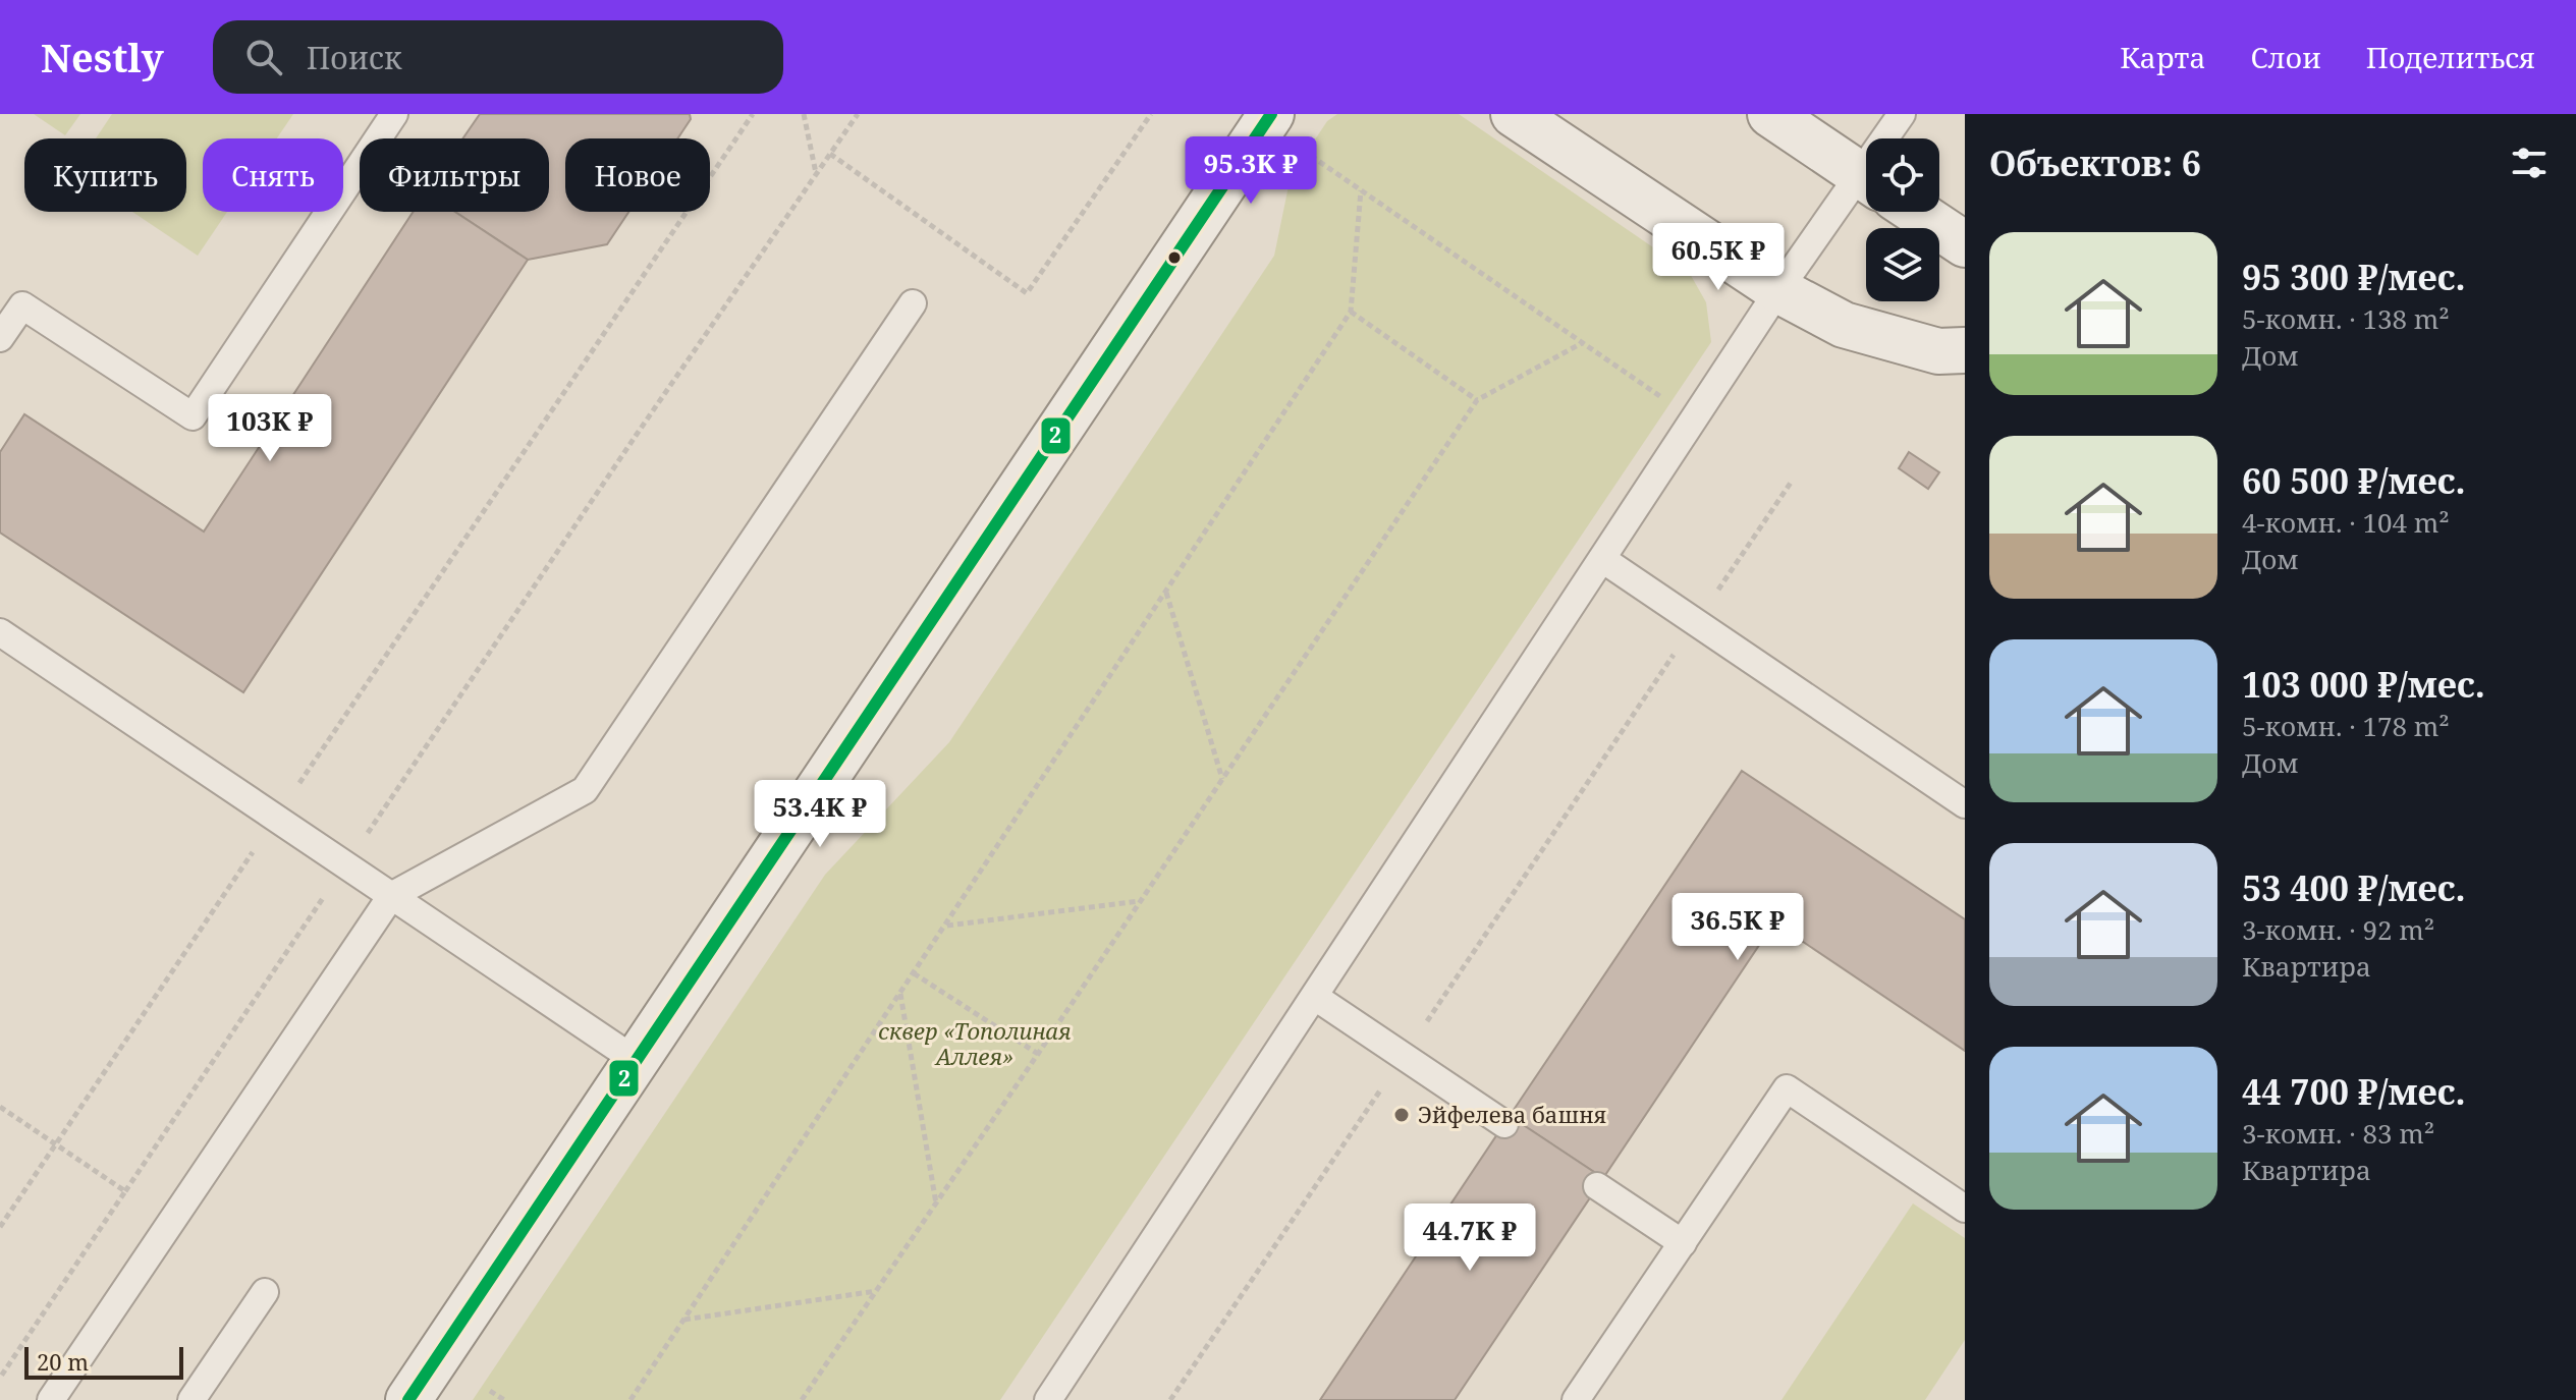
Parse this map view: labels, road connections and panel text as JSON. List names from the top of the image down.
{
  "parks": ["сквер «Тополиная Аллея»"],
  "places": ["Эйфелева башня"],
  "lines": ["transit line 2"],
  "scale_bar": "20 m",
  "page": {
    "header": "Nestly",
    "search": "Поиск",
    "nav": ["Карта", "Слои", "Поделиться"],
    "heading": "Объектов: 6",
    "price": [
      "95.3K ₽",
      "60.5K ₽",
      "103K ₽",
      "53.4K ₽",
      "36.5K ₽",
      "44.7K ₽"
    ],
    "chip": [
      "Купить",
      "Снять",
      "Фильтры",
      "Новое"
    ],
    "list": [
      {
        "name": "95 300 ₽/мес.",
        "note": "5-комн. · 138 m² · Дом"
      },
      {
        "name": "60 500 ₽/мес.",
        "note": "4-комн. · 104 m² · Дом"
      },
      {
        "name": "103 000 ₽/мес.",
        "note": "5-комн. · 178 m² · Дом"
      },
      {
        "name": "53 400 ₽/мес.",
        "note": "3-комн. · 92 m² · Квартира"
      },
      {
        "name": "44 700 ₽/мес.",
        "note": "3-комн. · 83 m² · Квартира"
      }
    ],
    "scale": "20 m"
  }
}
